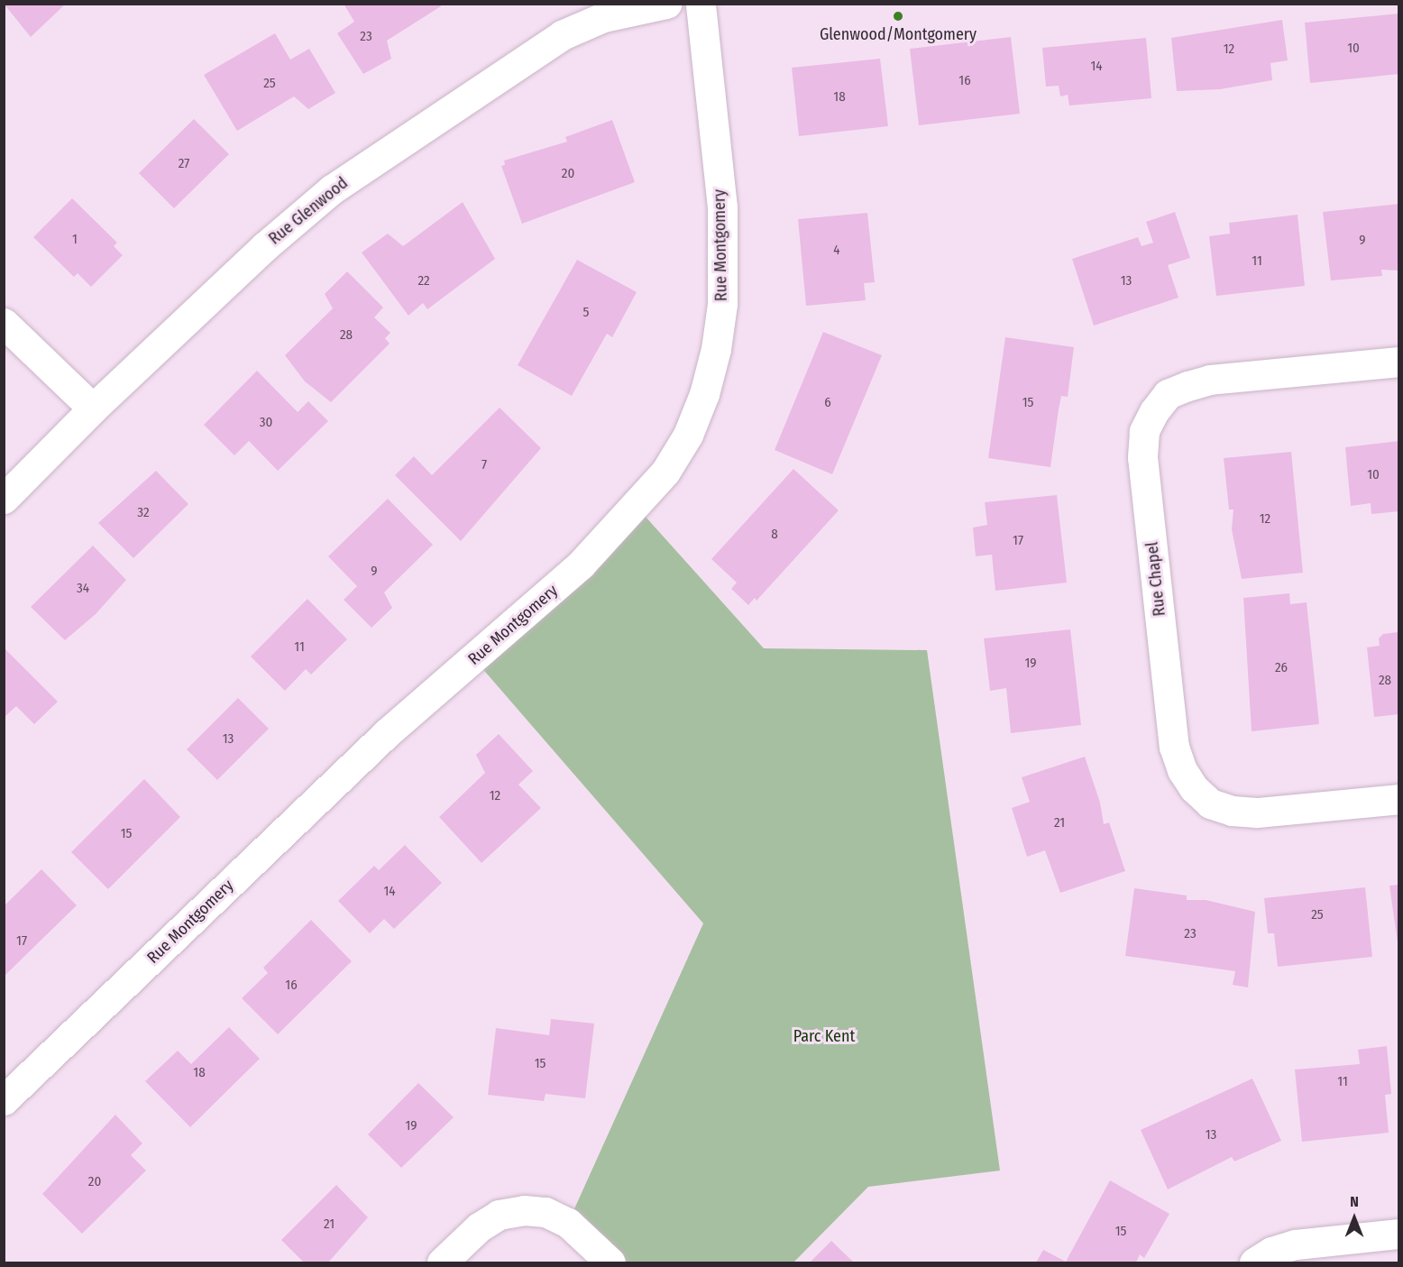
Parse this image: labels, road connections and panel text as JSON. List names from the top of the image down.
{
  "streets": {
    "street": ["Rue Glenwood", "Rue Montgomery", "Rue Chapel"]
  },
  "parks": ["Parc Kent"],
  "places": ["Glenwood/Montgomery"],
  "house_numbers": [
    "23",
    "10",
    "12",
    "14",
    "16",
    "25",
    "18",
    "27",
    "20",
    "1",
    "9",
    "4",
    "11",
    "22",
    "13",
    "5",
    "28",
    "6",
    "15",
    "30",
    "7",
    "10",
    "32",
    "12",
    "8",
    "17",
    "9",
    "34",
    "11",
    "19",
    "26",
    "28",
    "13",
    "12",
    "21",
    "15",
    "14",
    "25",
    "23",
    "17",
    "16",
    "15",
    "18",
    "11",
    "19",
    "13",
    "20",
    "21",
    "15"
  ],
  "north": "top"
}
